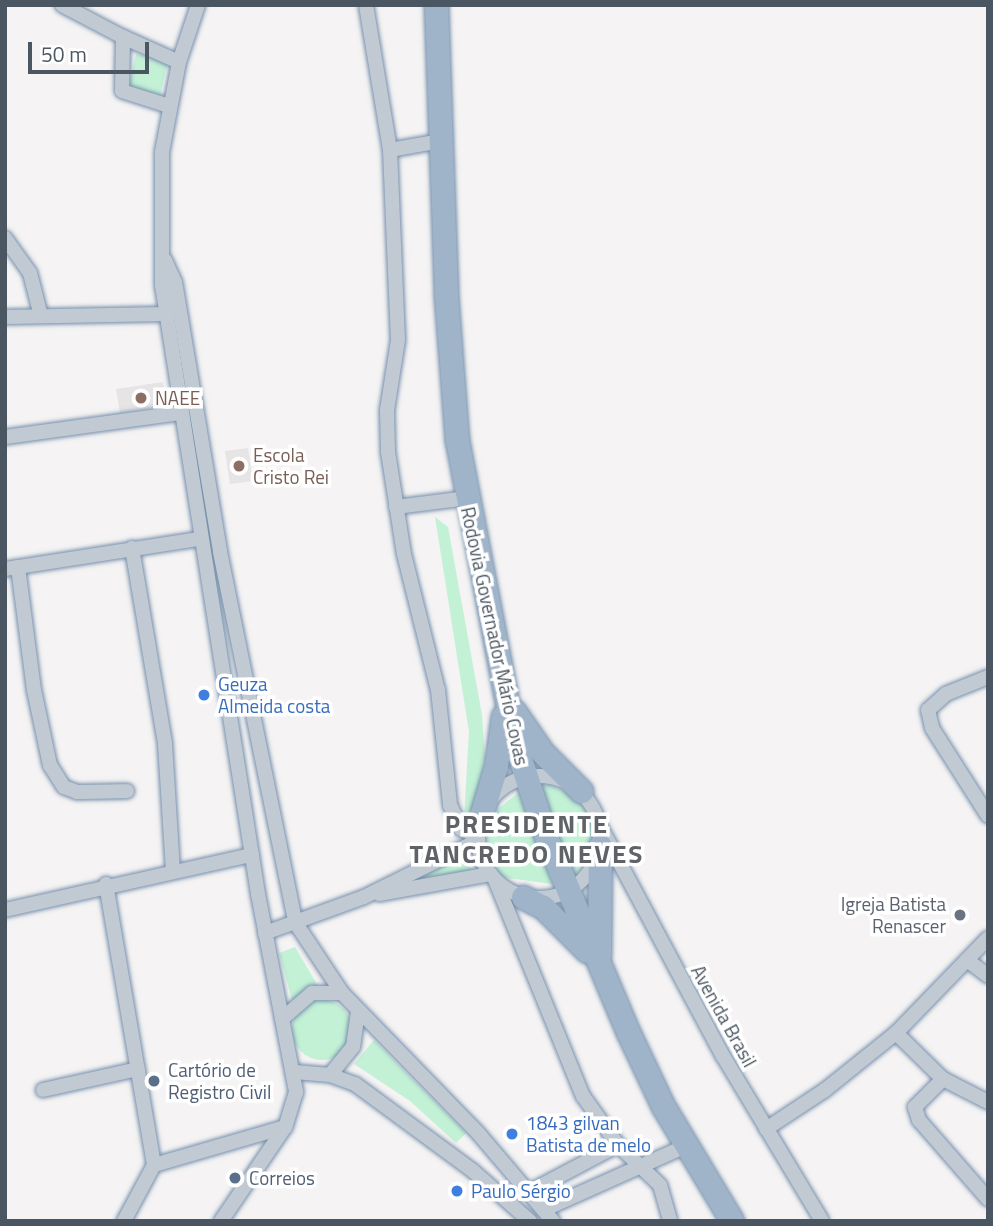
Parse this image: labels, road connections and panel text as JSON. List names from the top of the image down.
{
  "streets": {
    "highway": ["Rodovia Governador Mário Covas"],
    "street": ["Avenida Brasil"]
  },
  "districts": ["PRESIDENTE TANCREDO NEVES"],
  "places": [
    "NAEE",
    "Escola Cristo Rei",
    "Geuza Almeida costa",
    "Igreja Batista Renascer",
    "Cartório de Registro Civil",
    "1843 gilvan Batista de melo",
    "Correios",
    "Paulo Sérgio"
  ],
  "scale_bar": "50 m"
}
